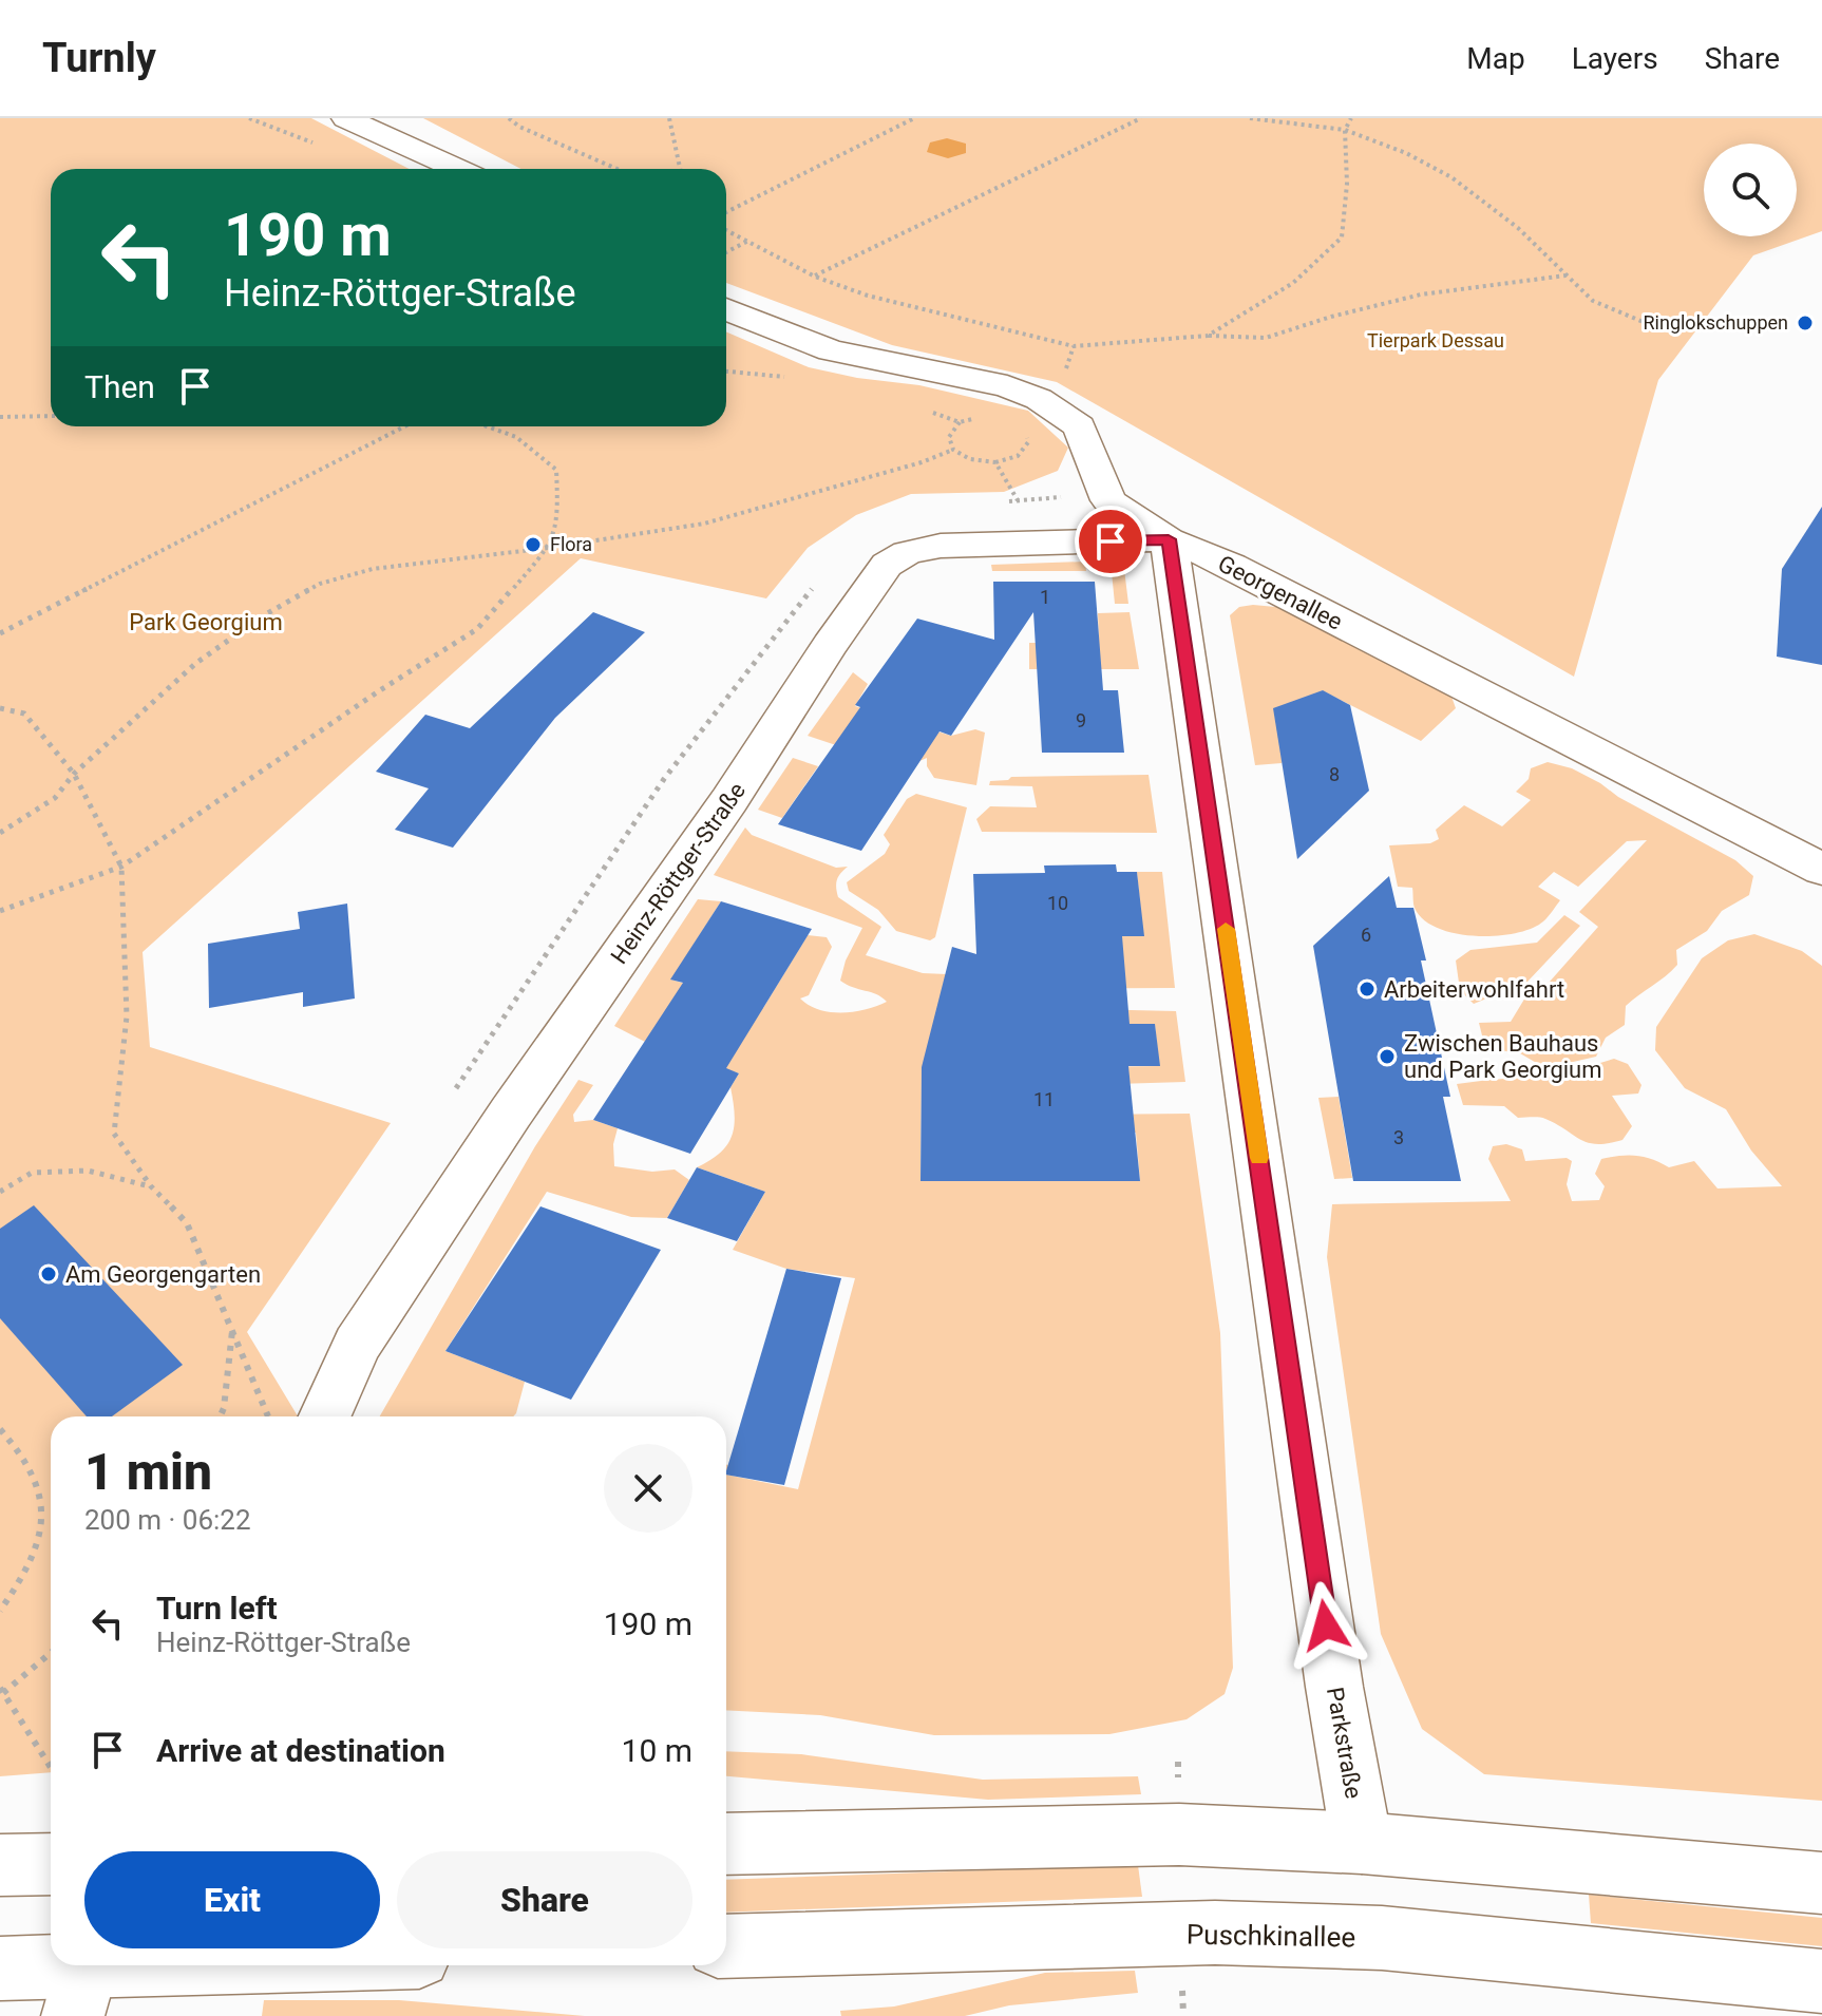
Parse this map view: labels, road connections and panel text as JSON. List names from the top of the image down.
{
  "streets": {
    "street": [
      "Georgenallee",
      "Heinz-Röttger-Straße",
      "Parkstraße",
      "Puschkinallee"
    ]
  },
  "crossings": [
    ["Georgenallee", "Heinz-Röttger-Straße"],
    ["Georgenallee", "Parkstraße"],
    ["Heinz-Röttger-Straße", "Parkstraße"]
  ],
  "parks": ["Tierpark Dessau", "Park Georgium"],
  "places": [
    "Ringlokschuppen",
    "Flora",
    "Arbeiterwohlfahrt",
    "Zwischen Bauhaus und Park Georgium",
    "Am Georgengarten"
  ],
  "house_numbers": [
    "1",
    "9",
    "8",
    "10",
    "6",
    "11",
    "3"
  ],
  "page": {
    "header": "Turnly",
    "nav": ["Map", "Layers", "Share"],
    "turn": ["190 m", "Heinz-Röttger-Straße"],
    "then": "Then",
    "heading": ["1 min", "200 m · 06:22"],
    "list": [
      {
        "name": "Turn left",
        "note": "Heinz-Röttger-Straße",
        "value": "190 m"
      },
      {
        "name": "Arrive at destination",
        "value": "10 m"
      }
    ],
    "buttons": ["Exit", "Share"]
  }
}
